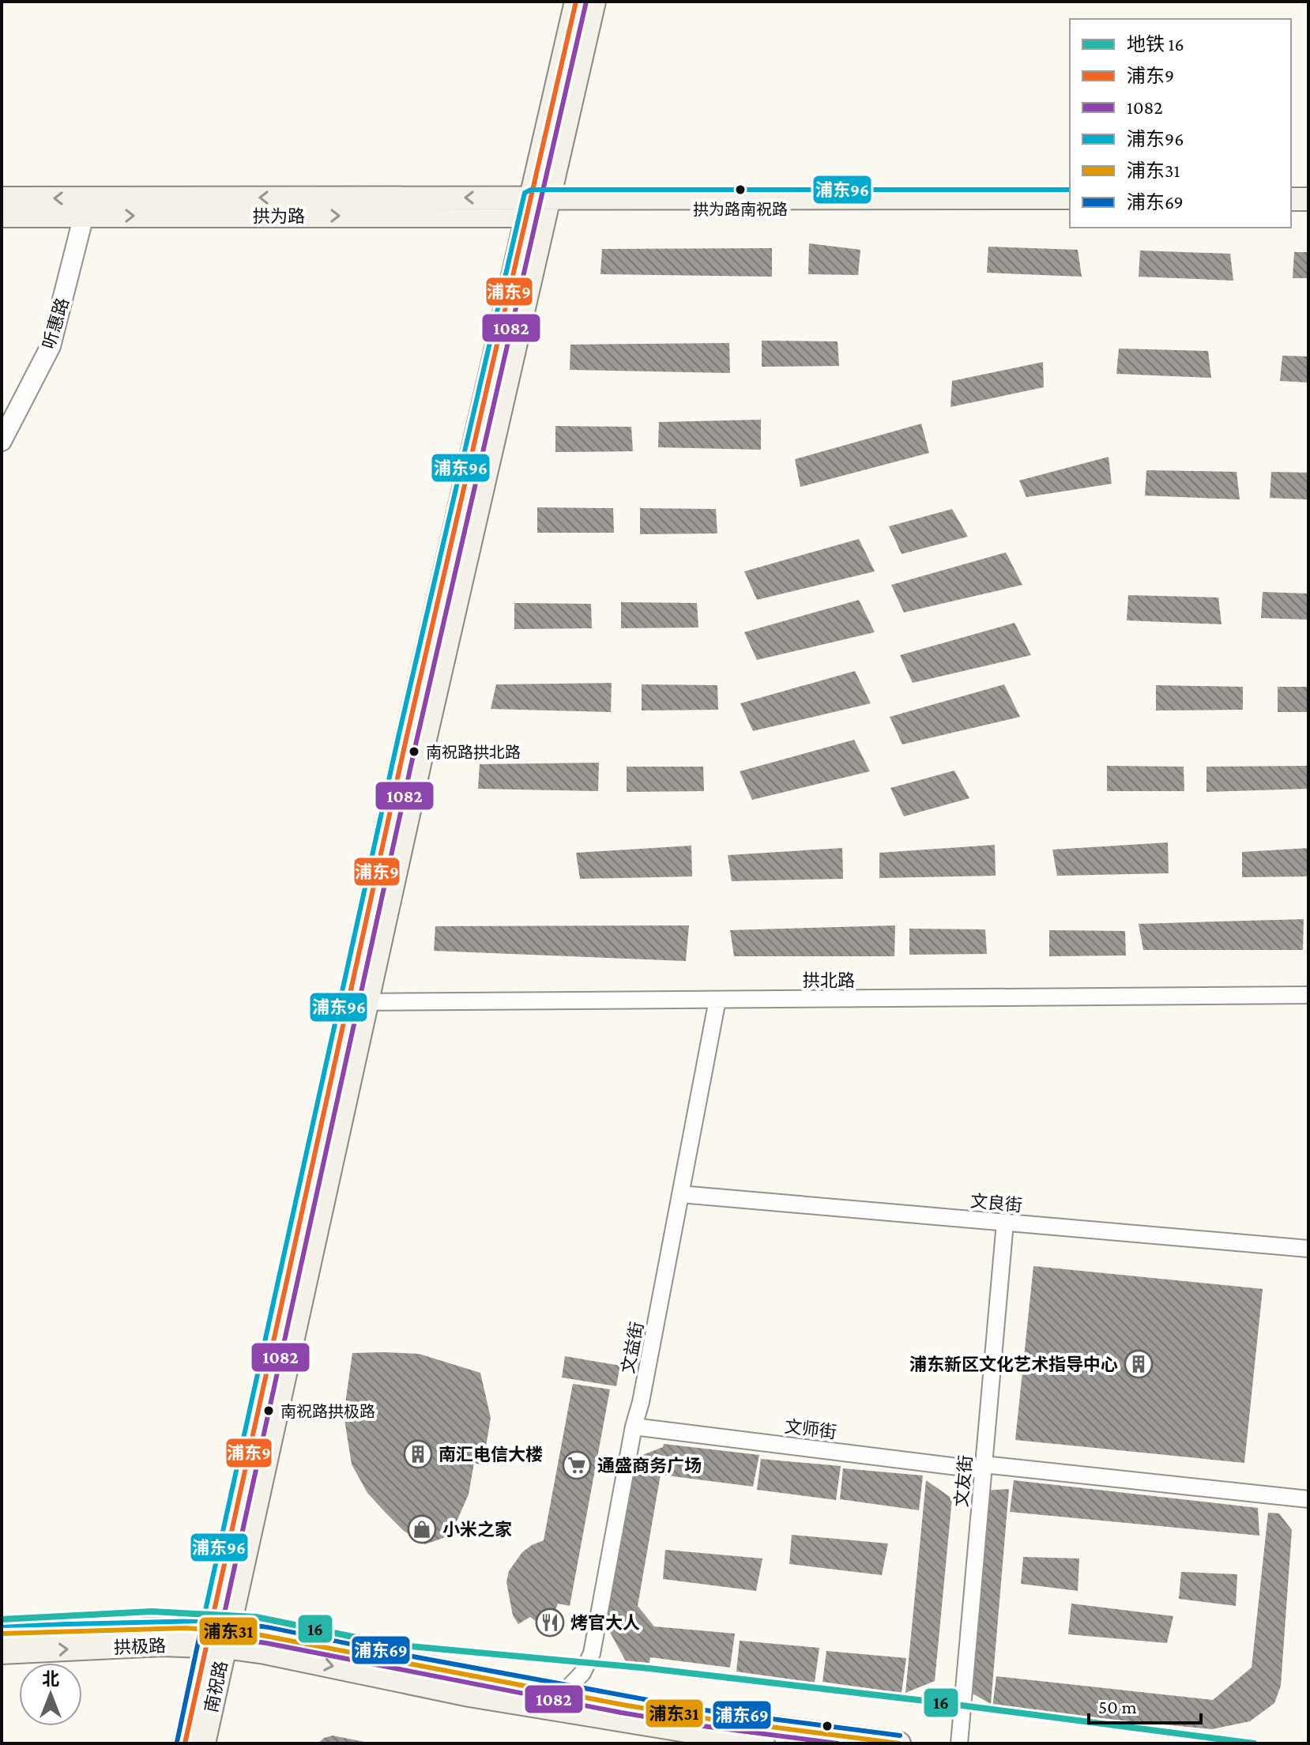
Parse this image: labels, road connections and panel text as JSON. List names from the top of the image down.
{
  "streets": {
    "main road": ["拱为路", "拱极路", "南祝路"],
    "street": [
      "听惠路",
      "拱北路",
      "文良街",
      "文益街",
      "文师街",
      "文友街"
    ]
  },
  "crossings": [
    ["拱为路", "听惠路"],
    ["拱为路", "南祝路"],
    ["拱北路", "文益街"],
    ["拱北路", "南祝路"],
    ["文良街", "文益街"],
    ["文良街", "文友街"],
    ["文益街", "文师街"],
    ["文益街", "拱极路"],
    ["文师街", "文友街"],
    ["拱极路", "南祝路"]
  ],
  "places": {
    "other": ["拱为路南祝路", "南祝路拱北路", "南祝路拱极路"],
    "building": ["浦东新区文化艺术指导中心", "南汇电信大楼"],
    "supermarket": ["通盛商务广场"],
    "shop": ["小米之家"],
    "restaurant": ["烤官大人"]
  },
  "lines": [
    "transit line 浦东9",
    "transit line 1082",
    "transit line 浦东96",
    "metro line 16",
    "transit line 浦东69",
    "transit line 浦东31"
  ],
  "legend": [
    "地铁 16",
    "浦东9",
    "1082",
    "浦东96",
    "浦东31",
    "浦东69"
  ],
  "scale_bar": "50 m",
  "north": "top"
}
